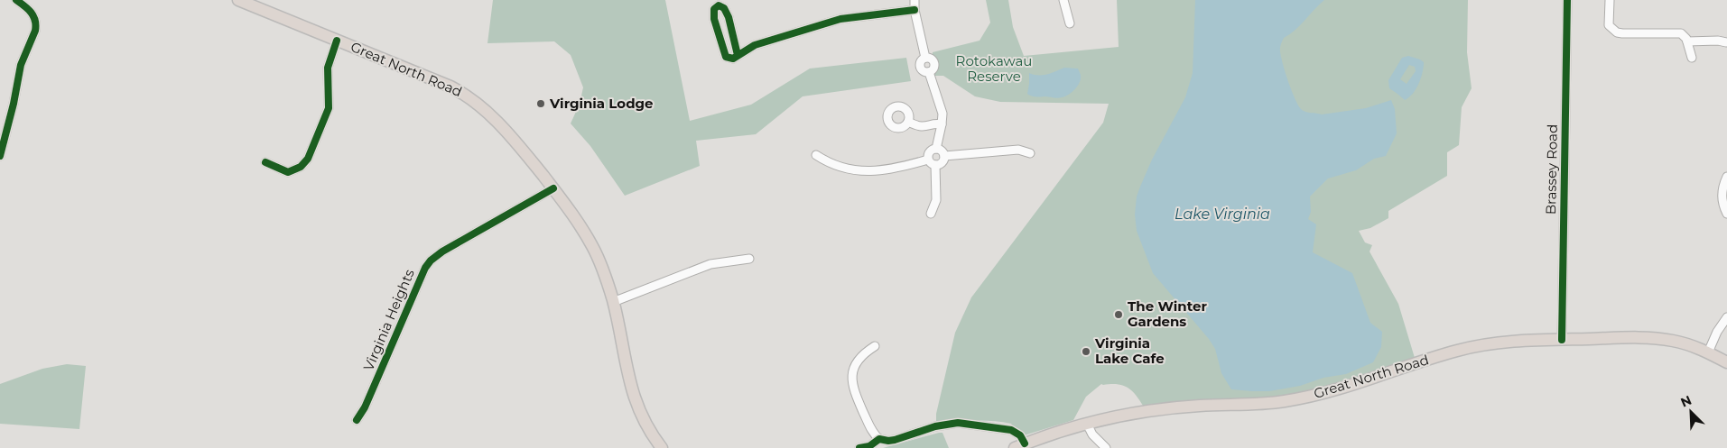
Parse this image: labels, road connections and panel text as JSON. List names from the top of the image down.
{
  "streets": {
    "highway": ["Great North Road"],
    "street": ["Brassey Road", "Virginia Heights"]
  },
  "crossings": [
    ["Great North Road", "Brassey Road"],
    ["Great North Road", "Virginia Heights"]
  ],
  "water": ["Lake Virginia"],
  "parks": ["Rotokawau Reserve"],
  "places": ["Virginia Lodge", "The Winter Gardens", "Virginia Lake Cafe"],
  "north": "top left"
}
